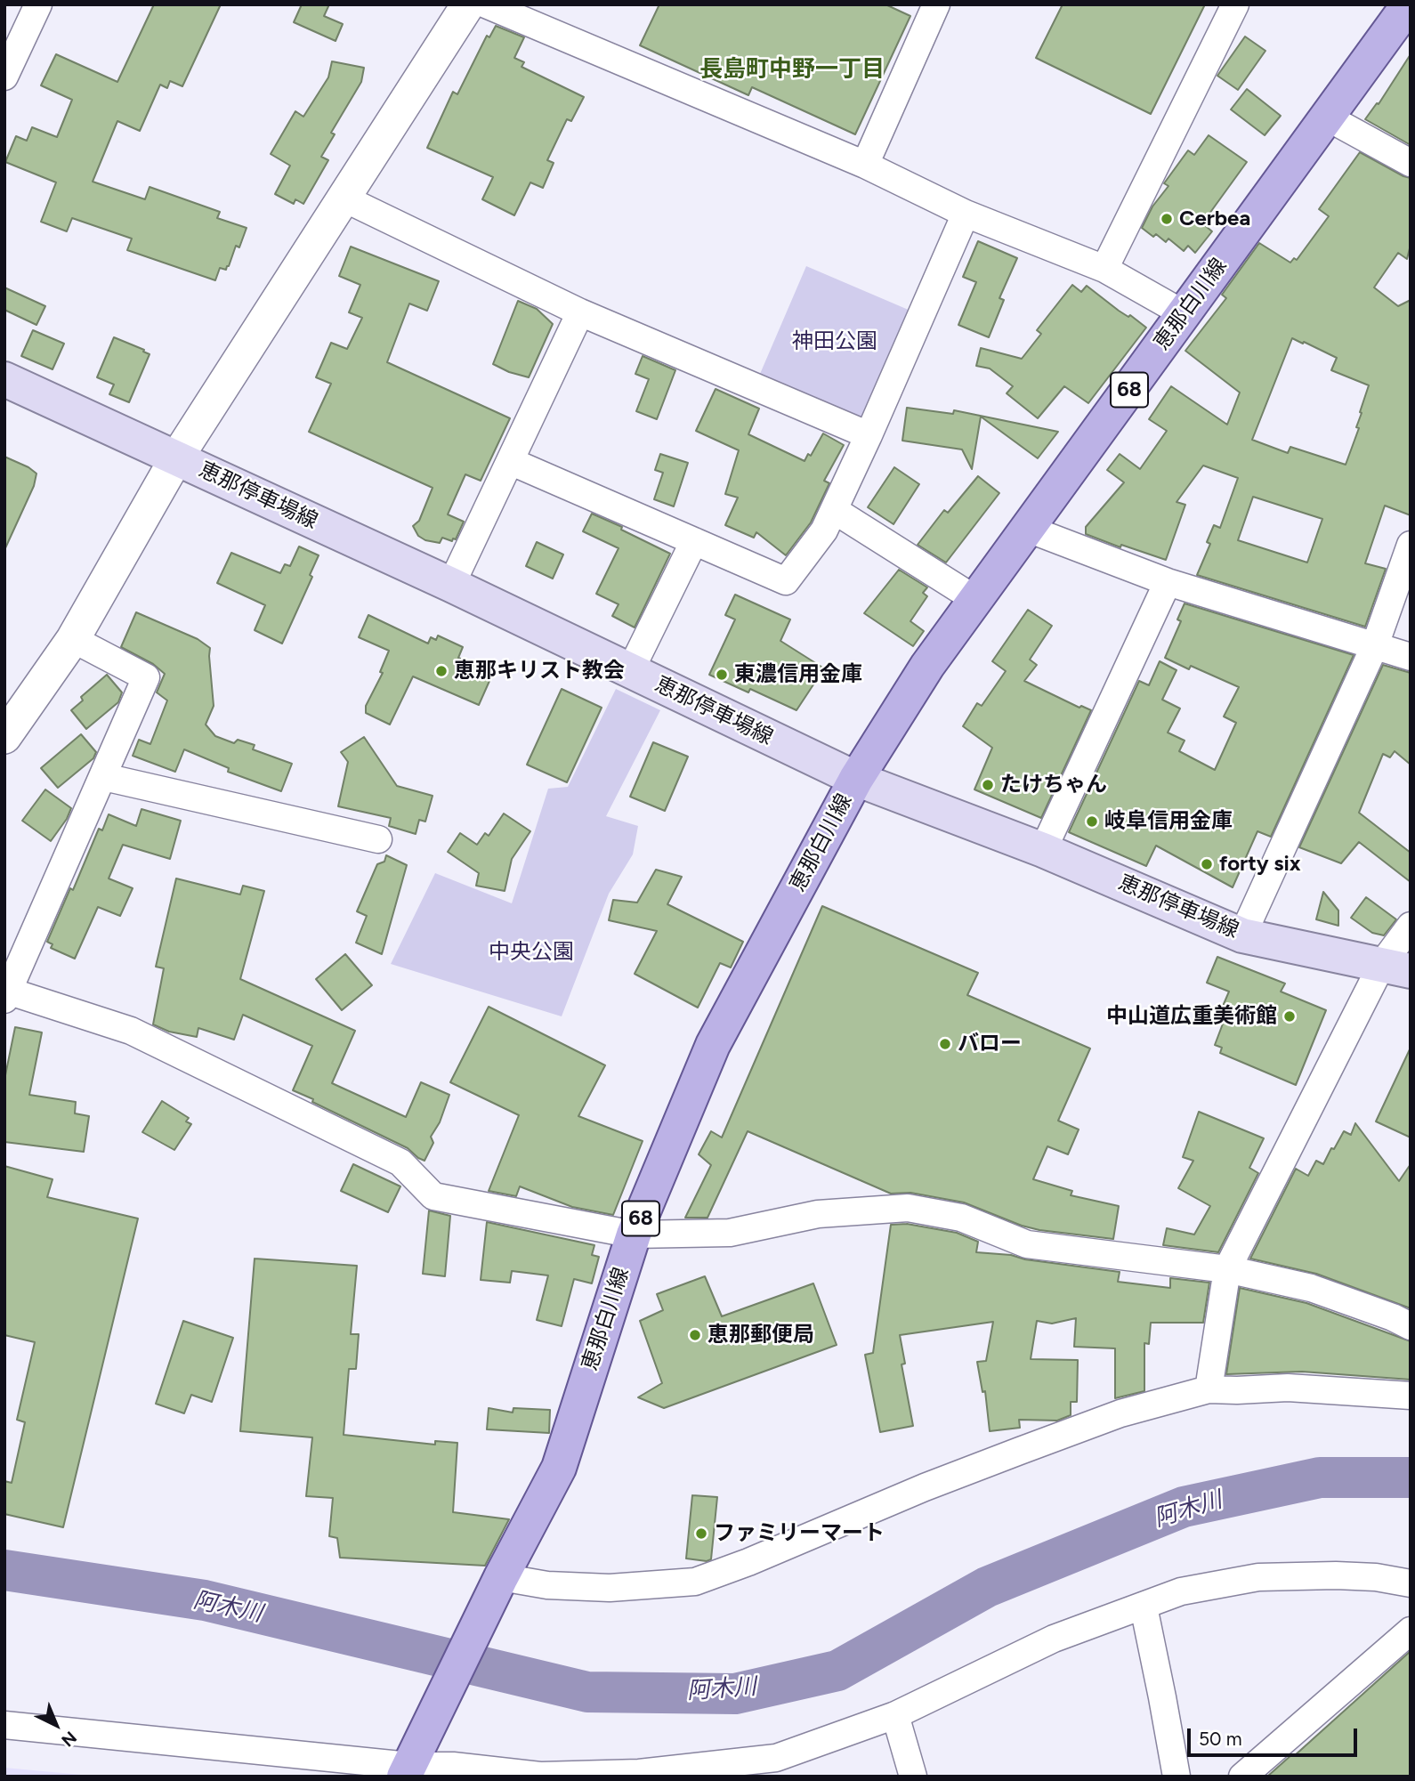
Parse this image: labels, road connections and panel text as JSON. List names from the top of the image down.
{
  "streets": {
    "main road": ["恵那白川線", "68", "恵那停車場線"]
  },
  "crossings": [
    ["恵那白川線", "恵那停車場線"]
  ],
  "districts": ["長島町中野一丁目"],
  "water": ["阿木川"],
  "parks": ["神田公園", "中央公園"],
  "places": [
    "Cerbea",
    "恵那キリスト教会",
    "東濃信用金庫",
    "たけちゃん",
    "岐阜信用金庫",
    "forty six",
    "中山道広重美術館",
    "バロー",
    "恵那郵便局",
    "ファミリーマート"
  ],
  "scale_bar": "50 m",
  "north": "bottom right"
}
